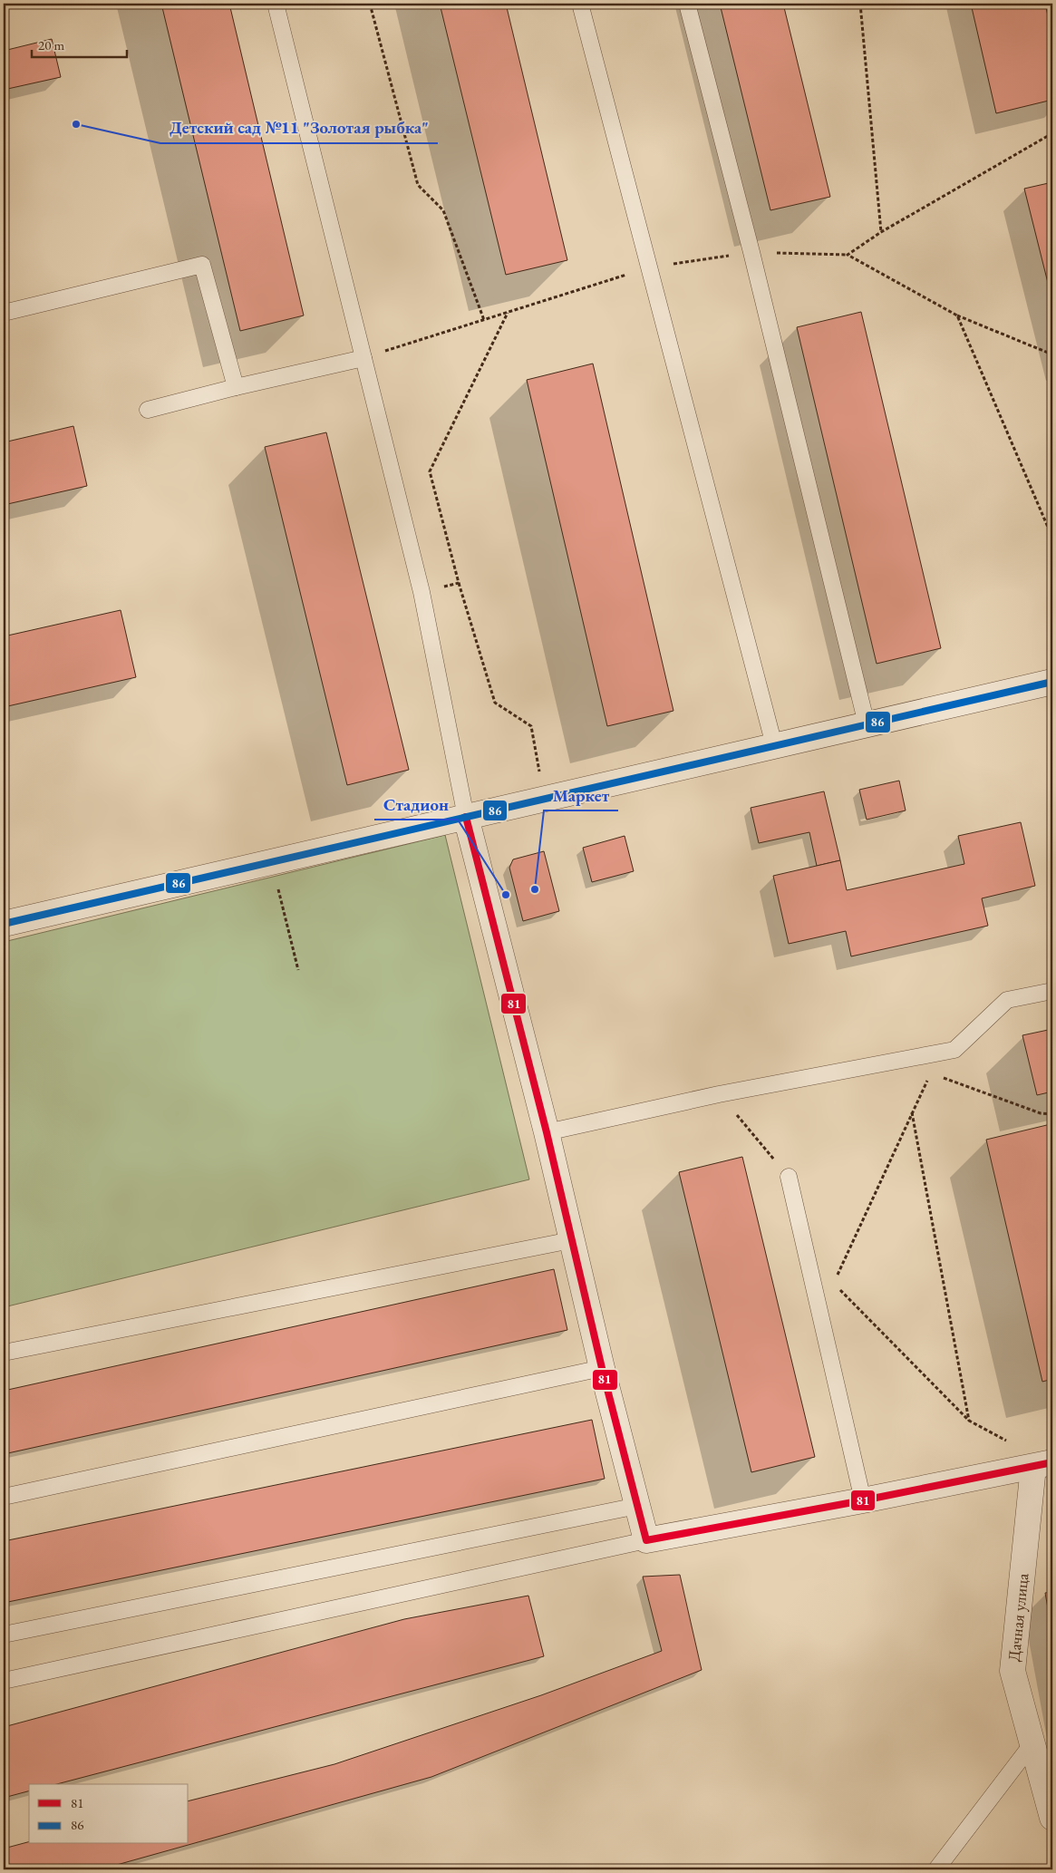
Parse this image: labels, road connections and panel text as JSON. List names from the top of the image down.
{
  "streets": {
    "street": ["Дачная улица"]
  },
  "places": ["Детский сад №11 \"Золотая рыбка\"", "Маркет", "Стадион"],
  "lines": ["transit line 86", "transit line 81"],
  "legend": ["81", "86"],
  "scale_bar": "20 m"
}
